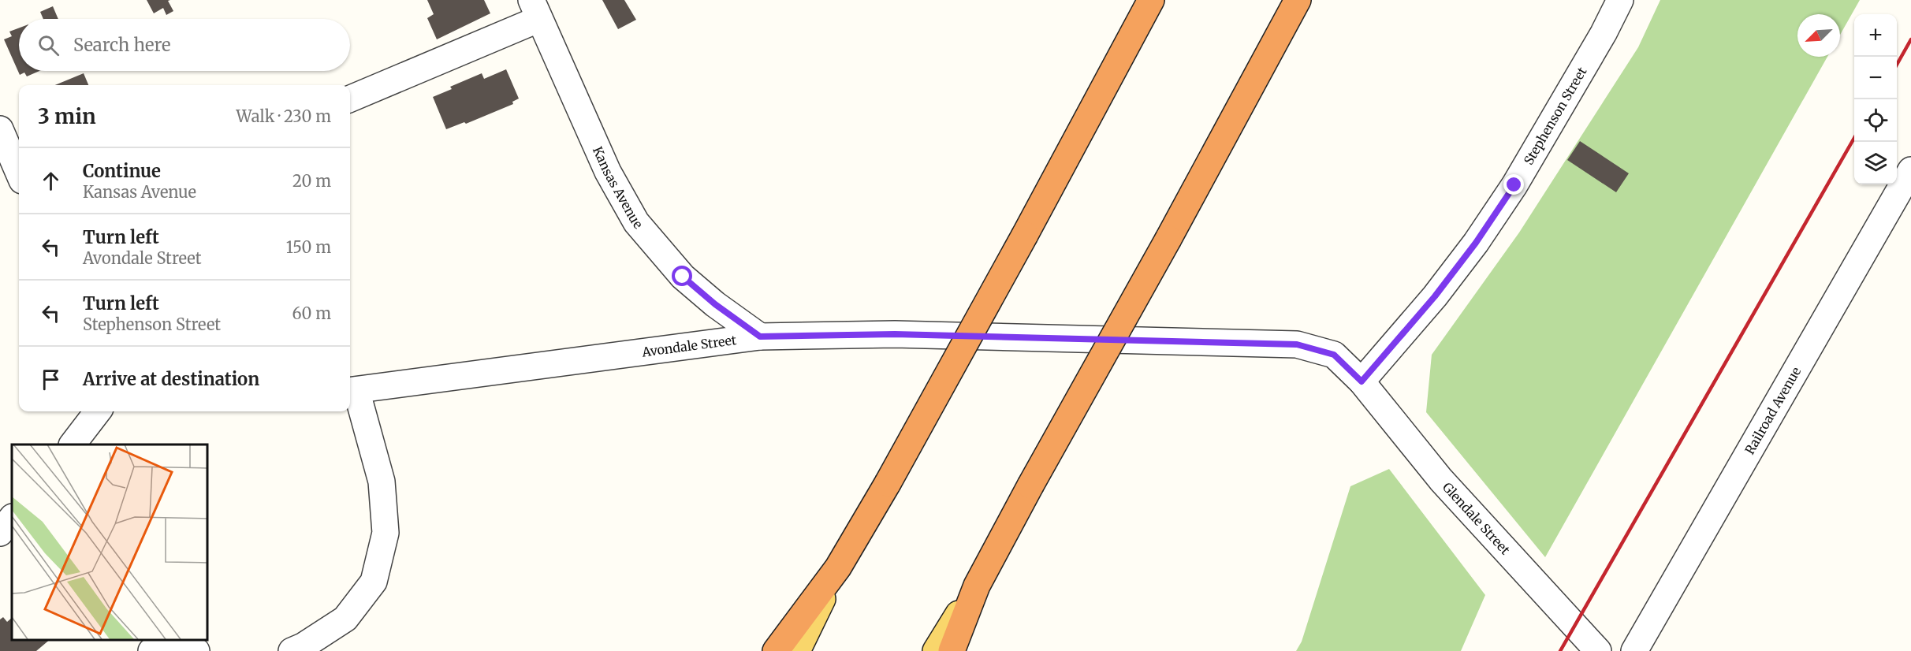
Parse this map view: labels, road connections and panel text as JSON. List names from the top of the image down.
{
  "streets": {
    "street": [
      "Stephenson Street",
      "Kansas Avenue",
      "Avondale Street",
      "Railroad Avenue",
      "Glendale Street"
    ]
  },
  "crossings": [
    ["Stephenson Street", "Avondale Street"],
    ["Stephenson Street", "Glendale Street"],
    ["Kansas Avenue", "Avondale Street"],
    ["Avondale Street", "Glendale Street"]
  ],
  "north": "bottom left",
  "page": {
    "map_buttons": ["+", "−"],
    "search": "Search here",
    "heading": ["3 min", "Walk · 230 m"],
    "list": [
      ["Continue", "Kansas Avenue", "20 m"],
      ["Turn left", "Avondale Street", "150 m"],
      ["Turn left", "Stephenson Street", "60 m"],
      "Arrive at destination"
    ]
  }
}
